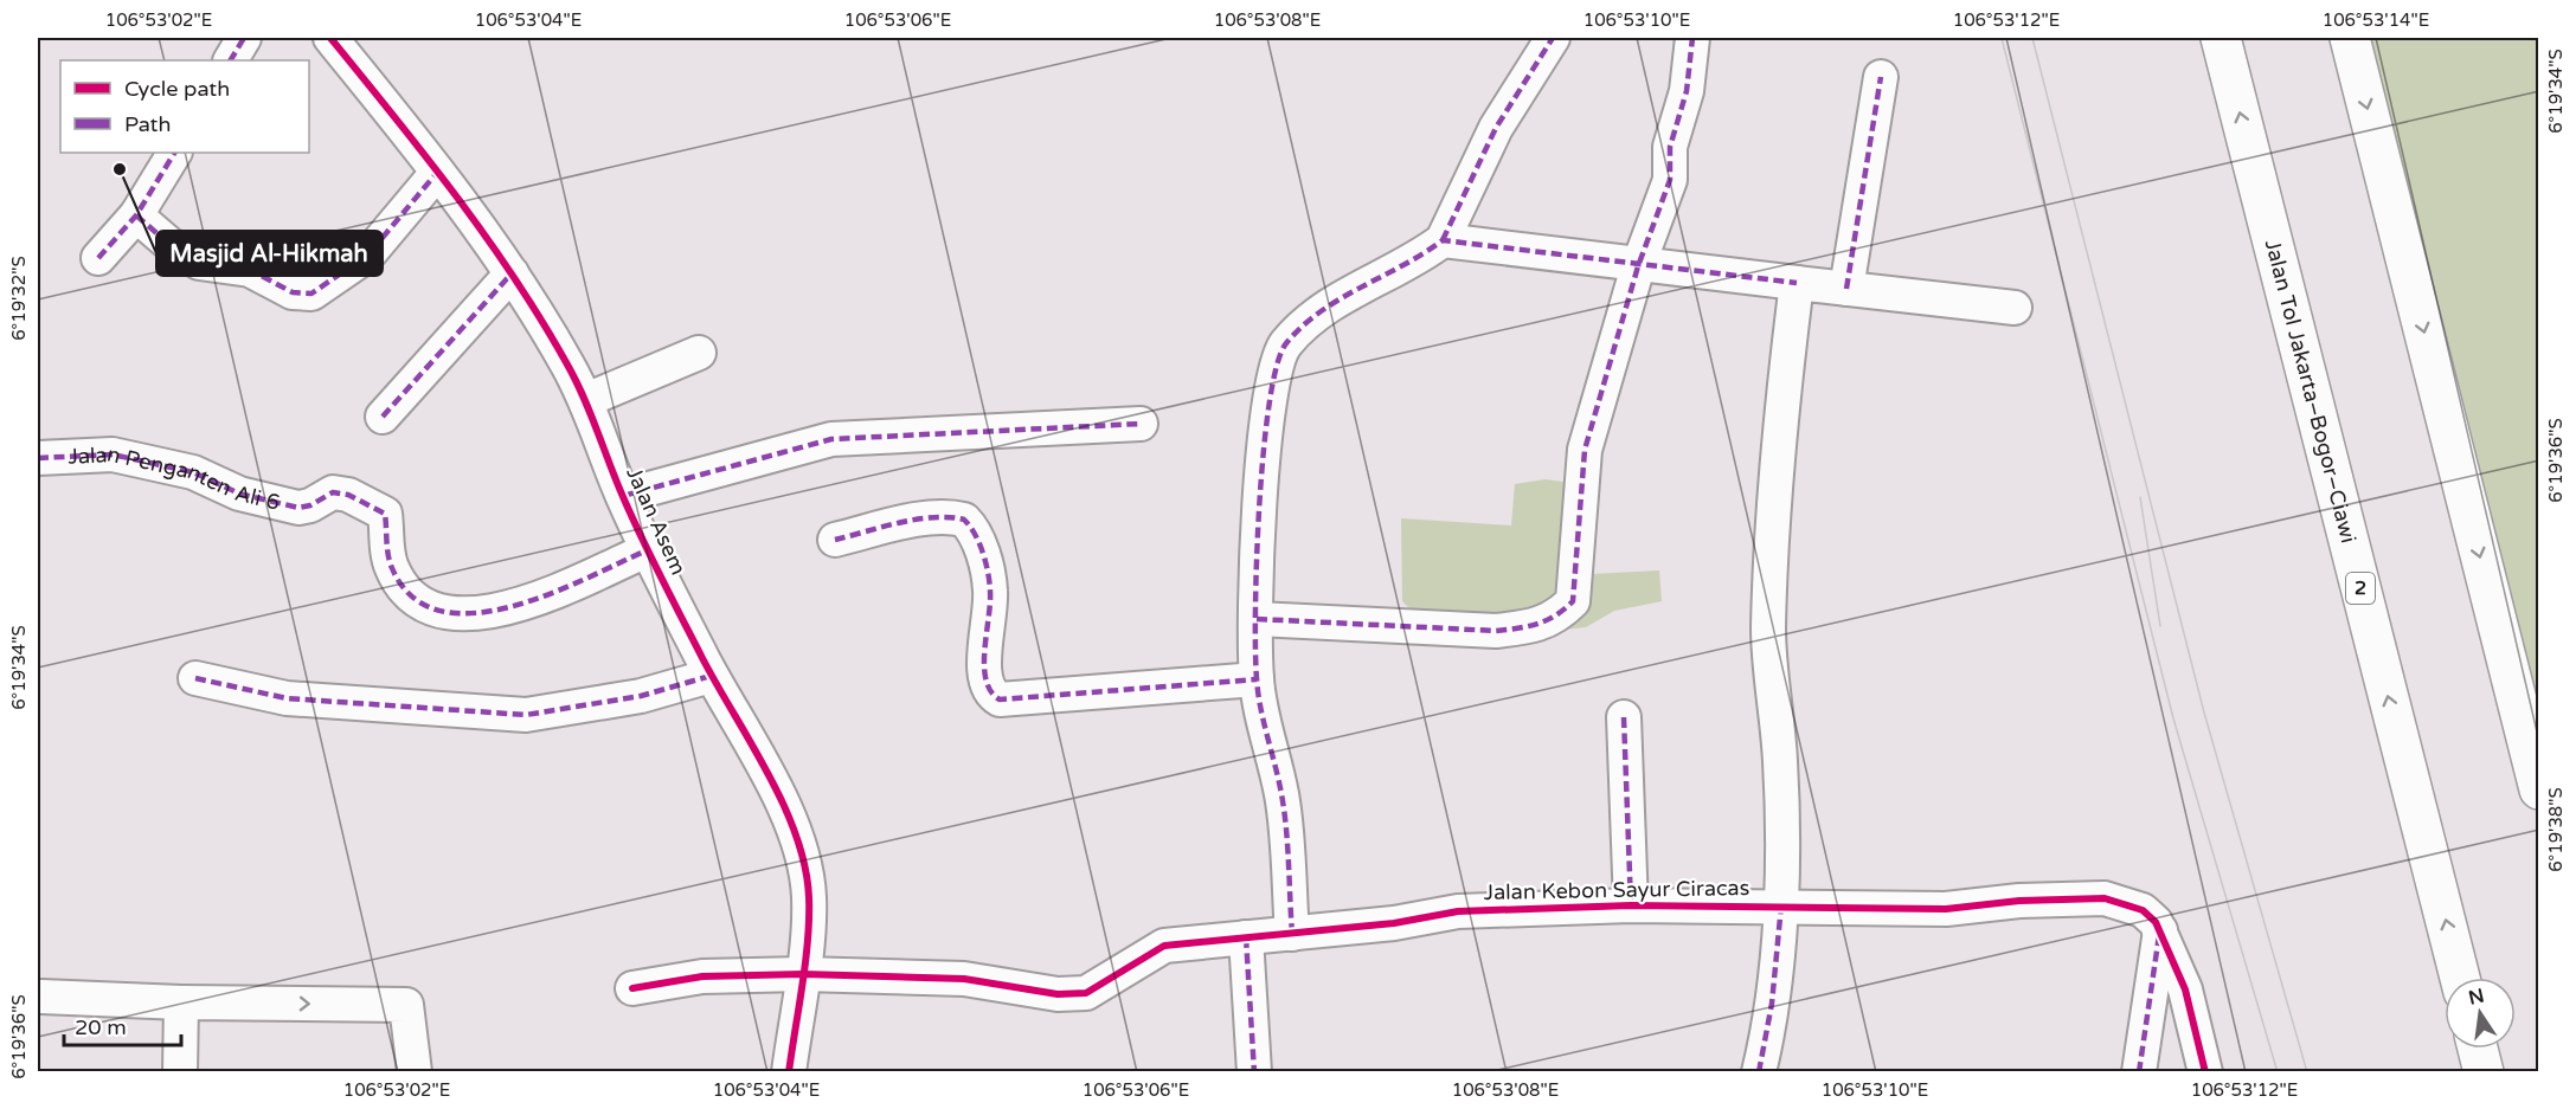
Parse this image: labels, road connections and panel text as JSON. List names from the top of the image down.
{
  "streets": {
    "highway": ["Jalan Tol Jakarta–Bogor–Ciawi", "2"],
    "street": ["Jalan Penganten Ali 6", "Jalan Asem", "Jalan Kebon Sayur Ciracas"]
  },
  "crossings": [
    ["Jalan Penganten Ali 6", "Jalan Asem"],
    ["Jalan Asem", "Jalan Kebon Sayur Ciracas"]
  ],
  "places": ["Masjid Al-Hikmah"],
  "legend": ["Cycle path", "Path"],
  "scale_bar": "20 m",
  "north": "top",
  "coordinates": [
    "106°53'02\"E",
    "106°53'04\"E",
    "106°53'06\"E",
    "106°53'08\"E",
    "106°53'10\"E",
    "106°53'12\"E",
    "106°53'14\"E",
    "6°19'34\"S",
    "6°19'32\"S",
    "6°19'36\"S",
    "6°19'38\"S"
  ]
}
